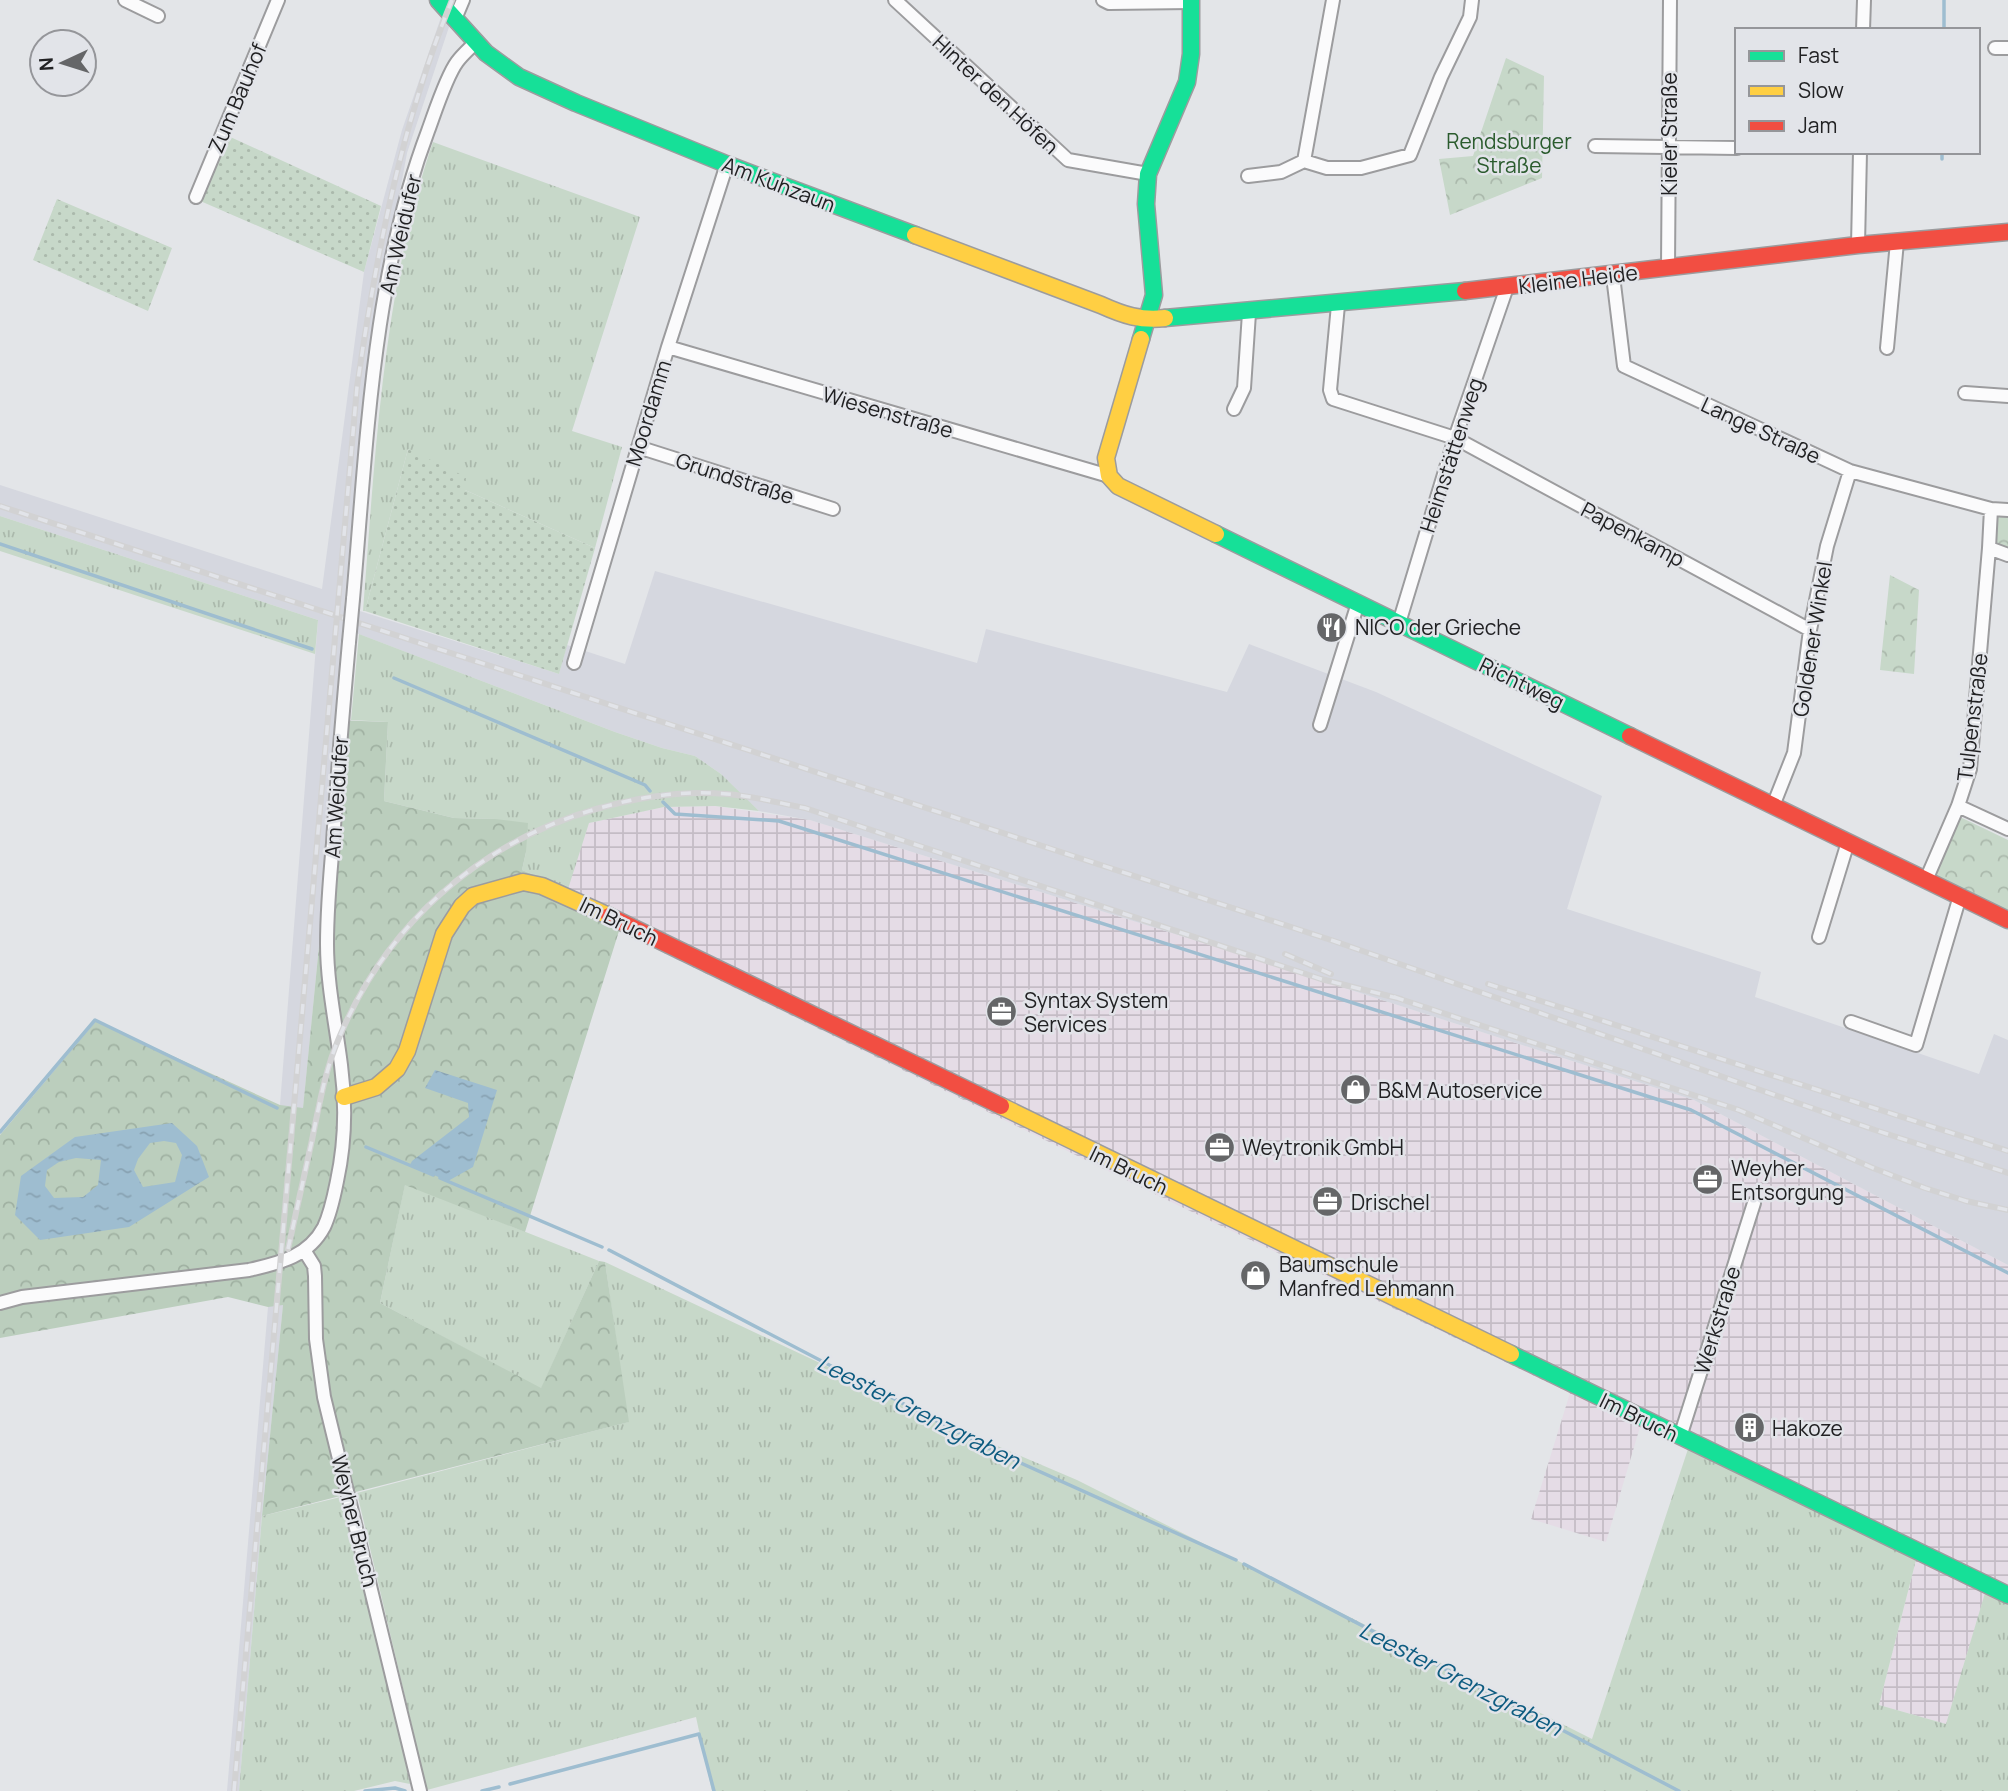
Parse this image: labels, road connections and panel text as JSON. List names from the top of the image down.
{
  "streets": {
    "street": [
      "Hinter den Höfen",
      "Zum Bauhof",
      "Kieler Straße",
      "Am Kuhzaun",
      "Am Weidufer",
      "Kleine Heide",
      "Wiesenstraße",
      "Moordamm",
      "Lange Straße",
      "Heimstättenweg",
      "Grundstraße",
      "Papenkamp",
      "Goldener Winkel",
      "Richtweg",
      "Tulpenstraße",
      "Im Bruch",
      "Werkstraße",
      "Weyher Bruch"
    ]
  },
  "crossings": [
    ["Kieler Straße", "Kleine Heide"],
    ["Am Kuhzaun", "Am Weidufer"],
    ["Am Kuhzaun", "Kleine Heide"],
    ["Am Kuhzaun", "Moordamm"],
    ["Am Weidufer", "Im Bruch"],
    ["Am Weidufer", "Weyher Bruch"],
    ["Kleine Heide", "Lange Straße"],
    ["Kleine Heide", "Heimstättenweg"],
    ["Kleine Heide", "Papenkamp"],
    ["Wiesenstraße", "Moordamm"],
    ["Wiesenstraße", "Richtweg"],
    ["Moordamm", "Grundstraße"],
    ["Lange Straße", "Goldener Winkel"],
    ["Heimstättenweg", "Papenkamp"],
    ["Heimstättenweg", "Richtweg"],
    ["Papenkamp", "Goldener Winkel"],
    ["Goldener Winkel", "Richtweg"],
    ["Richtweg", "Tulpenstraße"],
    ["Im Bruch", "Werkstraße"]
  ],
  "water": ["Leester Grenzgraben"],
  "parks": ["Rendsburger Straße"],
  "places": {
    "restaurant": ["NICO der Grieche"],
    "office": [
      "Syntax System Services",
      "Weytronik GmbH",
      "Weyher Entsorgung",
      "Drischel"
    ],
    "shop": ["B&M Autoservice", "Baumschule Manfred Lehmann"],
    "building": ["Hakoze"]
  },
  "legend": ["Fast", "Slow", "Jam"],
  "north": "left"
}
